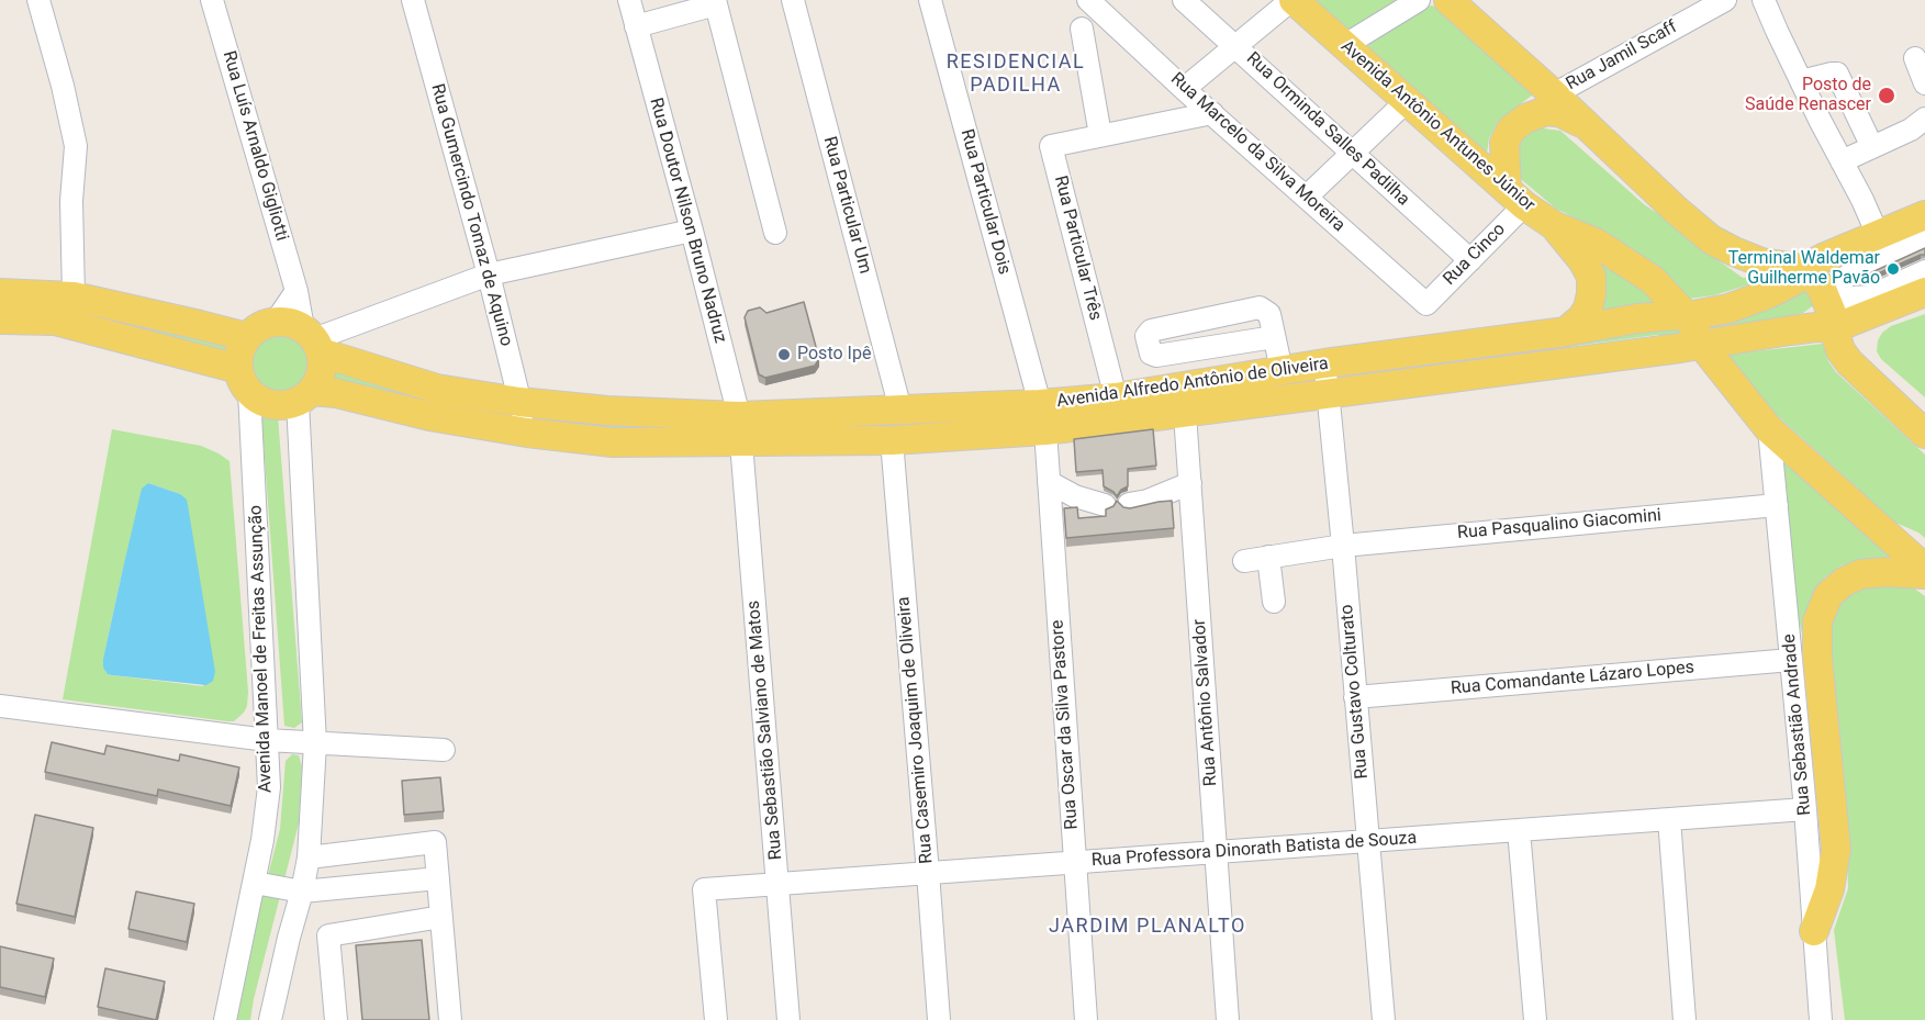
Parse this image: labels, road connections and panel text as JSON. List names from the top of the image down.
{
  "streets": {
    "main road": ["Avenida Antônio Antunes Júnior", "Avenida Alfredo Antônio de Oliveira"],
    "street": [
      "Rua Jamil Scaff",
      "Rua Orminda Salles Padilha",
      "Rua Luís Arnaldo Gigliotti",
      "Rua Marcelo da Silva Moreira",
      "Rua Particular Dois",
      "Rua Particular Um",
      "Rua Gumercindo Tomaz de Aquino",
      "Rua Doutor Nilson Bruno Nadruz",
      "Rua Particular Três",
      "Rua Cinco",
      "Rua Pasqualino Giacomini",
      "Avenida Manoel de Freitas Assunção",
      "Rua Comandante Lázaro Lopes",
      "Rua Gustavo Colturato",
      "Rua Antônio Salvador",
      "Rua Oscar da Silva Pastore",
      "Rua Sebastião Andrade",
      "Rua Sebastião Salviano de Matos",
      "Rua Casemiro Joaquim de Oliveira",
      "Rua Professora Dinorath Batista de Souza"
    ]
  },
  "crossings": [
    ["Avenida Antônio Antunes Júnior", "Rua Cinco"],
    ["Avenida Antônio Antunes Júnior", "Avenida Alfredo Antônio de Oliveira"],
    ["Avenida Antônio Antunes Júnior", "Rua Sebastião Andrade"],
    ["Rua Orminda Salles Padilha", "Rua Cinco"],
    ["Rua Luís Arnaldo Gigliotti", "Avenida Alfredo Antônio de Oliveira"],
    ["Rua Luís Arnaldo Gigliotti", "Avenida Manoel de Freitas Assunção"],
    ["Rua Marcelo da Silva Moreira", "Rua Particular Três"],
    ["Rua Marcelo da Silva Moreira", "Rua Cinco"],
    ["Rua Particular Dois", "Avenida Alfredo Antônio de Oliveira"],
    ["Rua Particular Dois", "Rua Oscar da Silva Pastore"],
    ["Rua Particular Um", "Avenida Alfredo Antônio de Oliveira"],
    ["Rua Gumercindo Tomaz de Aquino", "Avenida Alfredo Antônio de Oliveira"],
    ["Rua Doutor Nilson Bruno Nadruz", "Avenida Alfredo Antônio de Oliveira"],
    ["Rua Doutor Nilson Bruno Nadruz", "Rua Sebastião Salviano de Matos"],
    ["Rua Particular Três", "Avenida Alfredo Antônio de Oliveira"],
    ["Avenida Alfredo Antônio de Oliveira", "Avenida Manoel de Freitas Assunção"],
    ["Avenida Alfredo Antônio de Oliveira", "Rua Gustavo Colturato"],
    ["Avenida Alfredo Antônio de Oliveira", "Rua Antônio Salvador"],
    ["Avenida Alfredo Antônio de Oliveira", "Rua Oscar da Silva Pastore"],
    ["Avenida Alfredo Antônio de Oliveira", "Rua Sebastião Salviano de Matos"],
    ["Avenida Alfredo Antônio de Oliveira", "Rua Casemiro Joaquim de Oliveira"],
    ["Rua Pasqualino Giacomini", "Rua Gustavo Colturato"],
    ["Rua Pasqualino Giacomini", "Rua Sebastião Andrade"],
    ["Rua Comandante Lázaro Lopes", "Rua Gustavo Colturato"],
    ["Rua Comandante Lázaro Lopes", "Rua Sebastião Andrade"],
    ["Rua Gustavo Colturato", "Rua Professora Dinorath Batista de Souza"],
    ["Rua Antônio Salvador", "Rua Professora Dinorath Batista de Souza"],
    ["Rua Oscar da Silva Pastore", "Rua Professora Dinorath Batista de Souza"],
    ["Rua Sebastião Andrade", "Rua Professora Dinorath Batista de Souza"],
    ["Rua Sebastião Salviano de Matos", "Rua Professora Dinorath Batista de Souza"],
    ["Rua Casemiro Joaquim de Oliveira", "Rua Professora Dinorath Batista de Souza"]
  ],
  "districts": ["RESIDENCIAL PADILHA", "JARDIM PLANALTO"],
  "places": ["Posto de Saúde Renascer", "Terminal Waldemar Guilherme Pavão", "Posto Ipê"]
}
